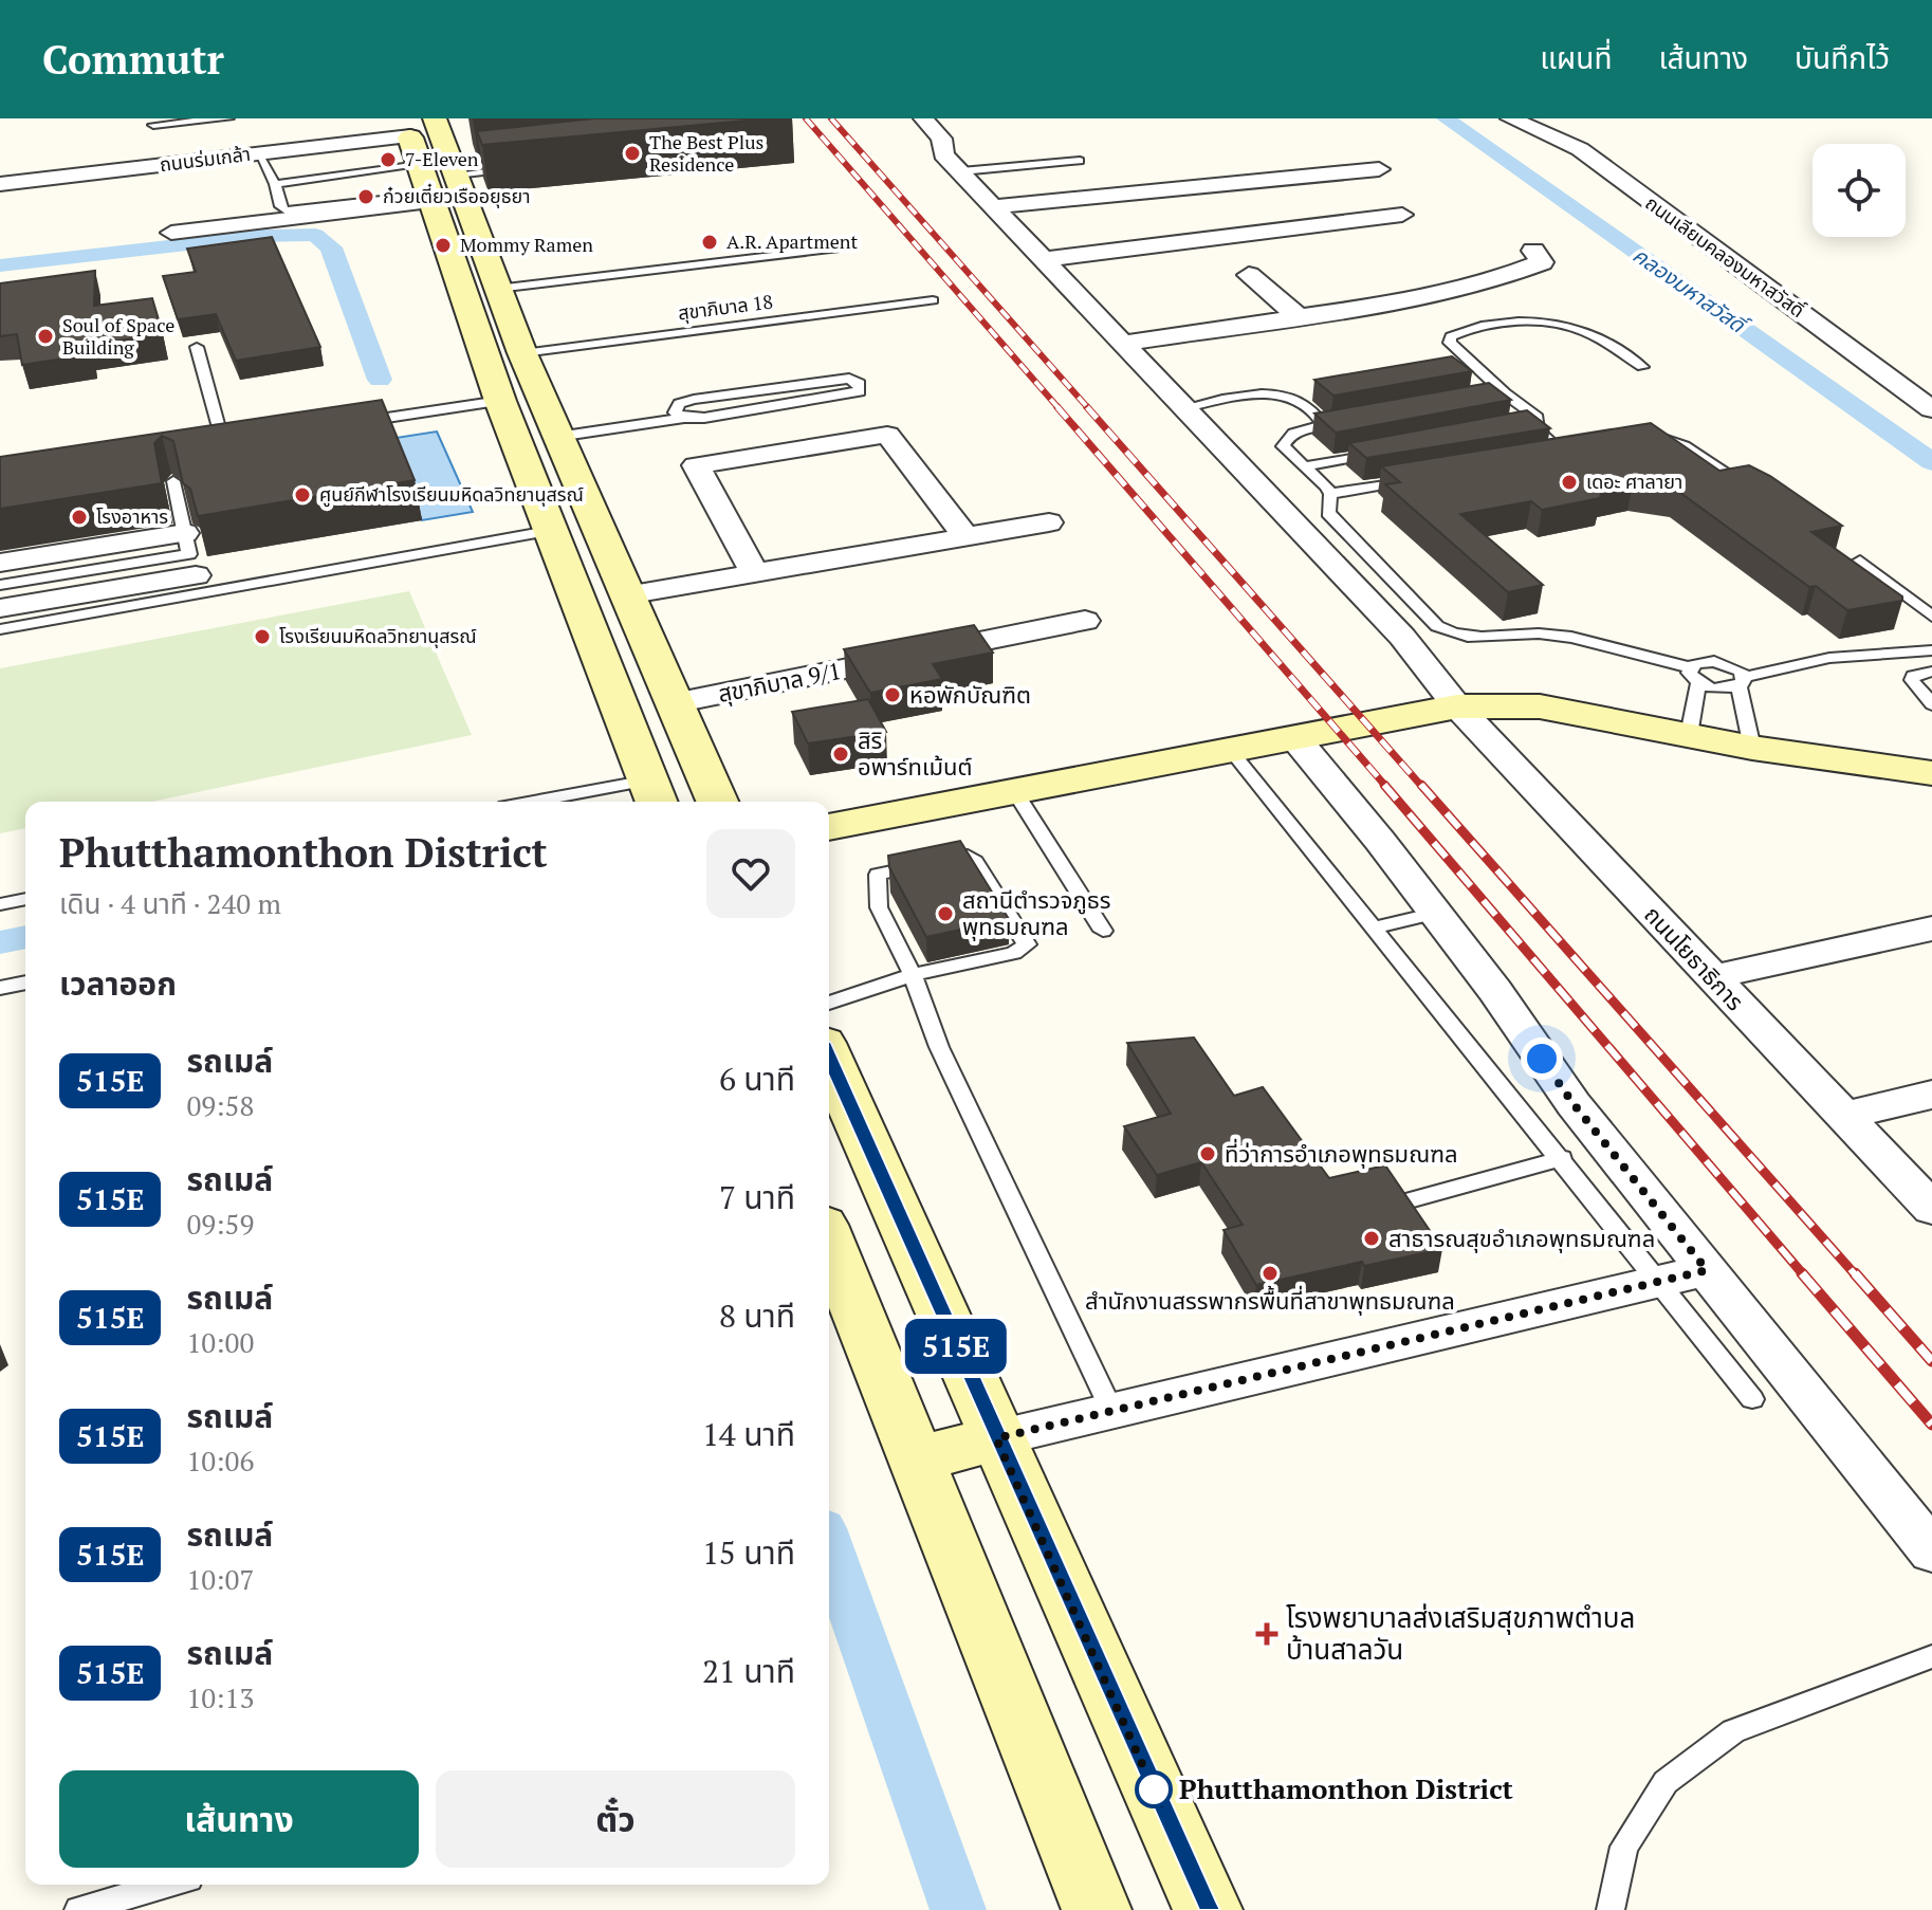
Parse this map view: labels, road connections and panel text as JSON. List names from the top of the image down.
{
  "streets": {
    "street": [
      "ถนนร่มเกล้า",
      "ถนนเลียบคลองมหาสวัสดิ์",
      "สุขาภิบาล 9/1",
      "ถนนโยธาธิการ"
    ],
    "lane": ["สุขาภิบาล 18"]
  },
  "water": ["คลองมหาสวัสดิ์"],
  "places": {
    "other": [
      "The Best Plus Residence",
      "7-Eleven",
      "ก๋วยเตี๋ยวเรืออยุธยา",
      "A.R. Apartment",
      "Mommy Ramen",
      "Soul of Space Building",
      "เดอะ ศาลายา",
      "ศูนย์กีฬาโรงเรียนมหิดลวิทยานุสรณ์",
      "โรงอาหาร",
      "โรงเรียนมหิดลวิทยานุสรณ์",
      "หอพักบัณฑิต",
      "สิริ อพาร์ทเม้นต์",
      "สถานีตำรวจภูธร พุทธมณฑล",
      "ที่ว่าการอำเภอพุทธมณฑล",
      "สาธารณสุขอำเภอพุทธมณฑล",
      "สำนักงานสรรพากรพื้นที่สาขาพุทธมณฑล",
      "Phutthamonthon District"
    ],
    "health": ["โรงพยาบาลส่งเสริมสุขภาพตำบล บ้านสาลวัน"]
  },
  "lines": ["bus line 515E"],
  "page": {
    "header": "Commutr",
    "nav": ["แผนที่", "เส้นทาง", "บันทึกไว้"],
    "on_map": "515E",
    "heading": [
      ["Phutthamonthon District", "เดิน · 4 นาที · 240 m"],
      "เวลาออก"
    ],
    "list": [
      {
        "mark": "515E",
        "name": "รถเมล์",
        "note": "09:58",
        "value": "6 นาที"
      },
      {
        "mark": "515E",
        "name": "รถเมล์",
        "note": "09:59",
        "value": "7 นาที"
      },
      {
        "mark": "515E",
        "name": "รถเมล์",
        "note": "10:00",
        "value": "8 นาที"
      },
      {
        "mark": "515E",
        "name": "รถเมล์",
        "note": "10:06",
        "value": "14 นาที"
      },
      {
        "mark": "515E",
        "name": "รถเมล์",
        "note": "10:07",
        "value": "15 นาที"
      },
      {
        "mark": "515E",
        "name": "รถเมล์",
        "note": "10:13",
        "value": "21 นาที"
      }
    ],
    "buttons": ["เส้นทาง", "ตั๋ว"]
  }
}
